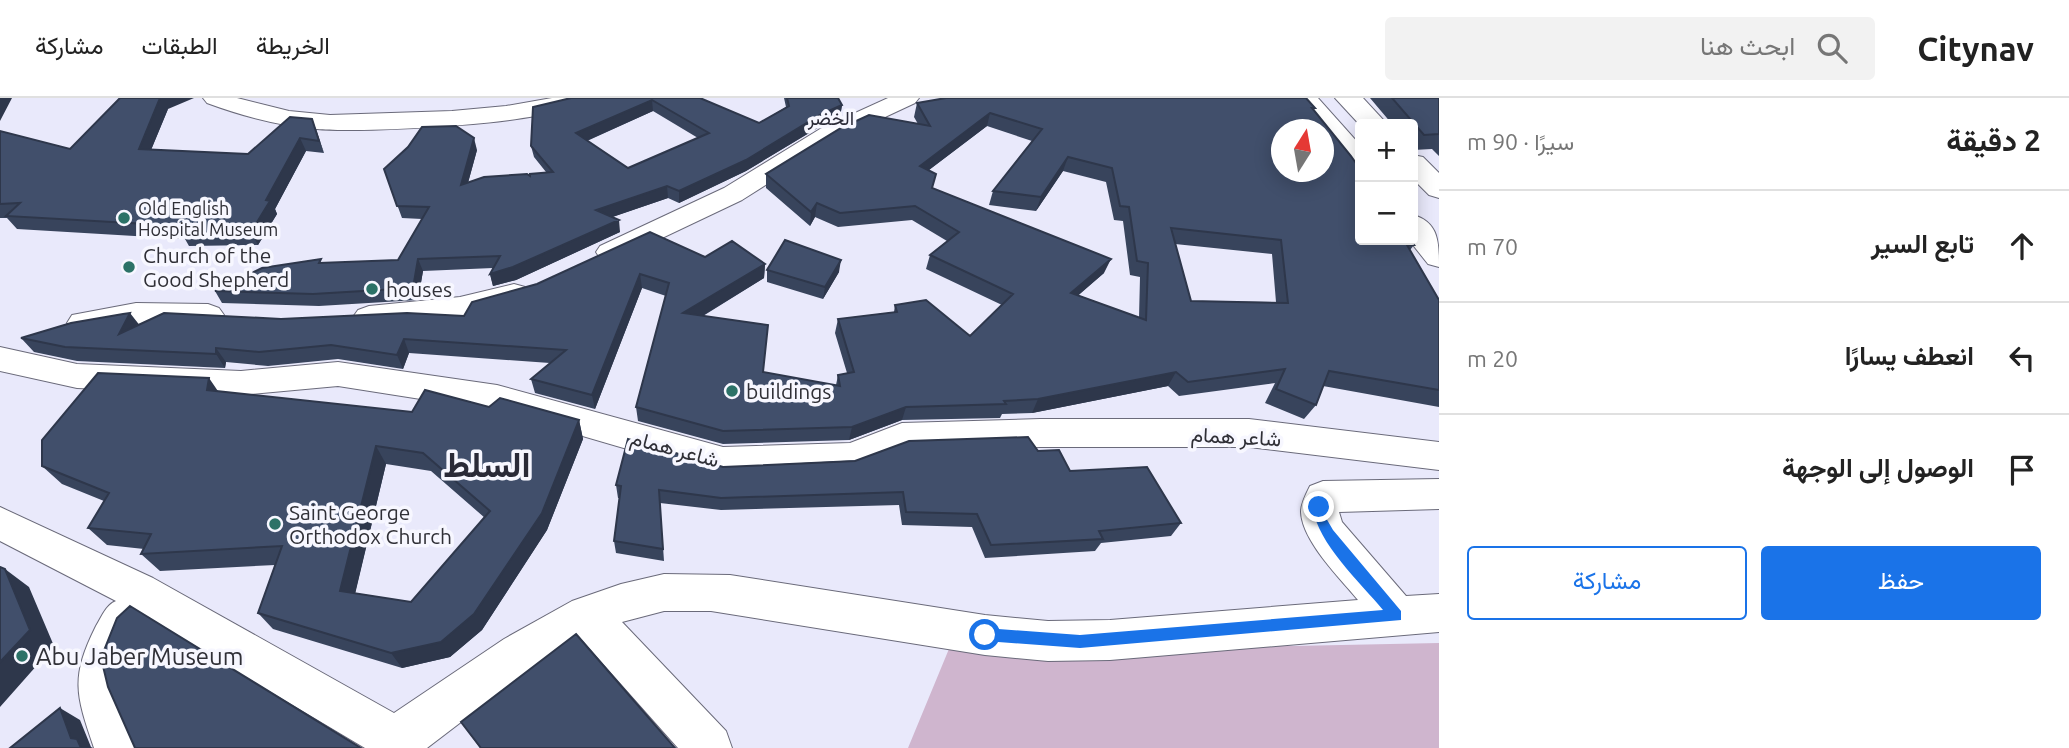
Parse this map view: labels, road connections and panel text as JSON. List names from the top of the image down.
{
  "streets": {
    "street": ["شاعر همام"]
  },
  "districts": ["الخضر", "السلط"],
  "places": [
    "Old English Hospital Museum",
    "Church of the Good Shepherd",
    "houses",
    "buildings",
    "Saint George Orthodox Church",
    "Abu Jaber Museum"
  ],
  "north": "top",
  "page": {
    "header": "Citynav",
    "search": "ابحث هنا",
    "nav": ["الخريطة", "الطبقات", "مشاركة"],
    "heading": ["2 دقيقة", "سيرًا · 90 m"],
    "map_buttons": ["+", "−"],
    "list": [
      ["تابع السير", "70 m"],
      ["انعطف يسارًا", "20 m"],
      "الوصول إلى الوجهة"
    ],
    "buttons": ["حفظ", "مشاركة"]
  }
}
